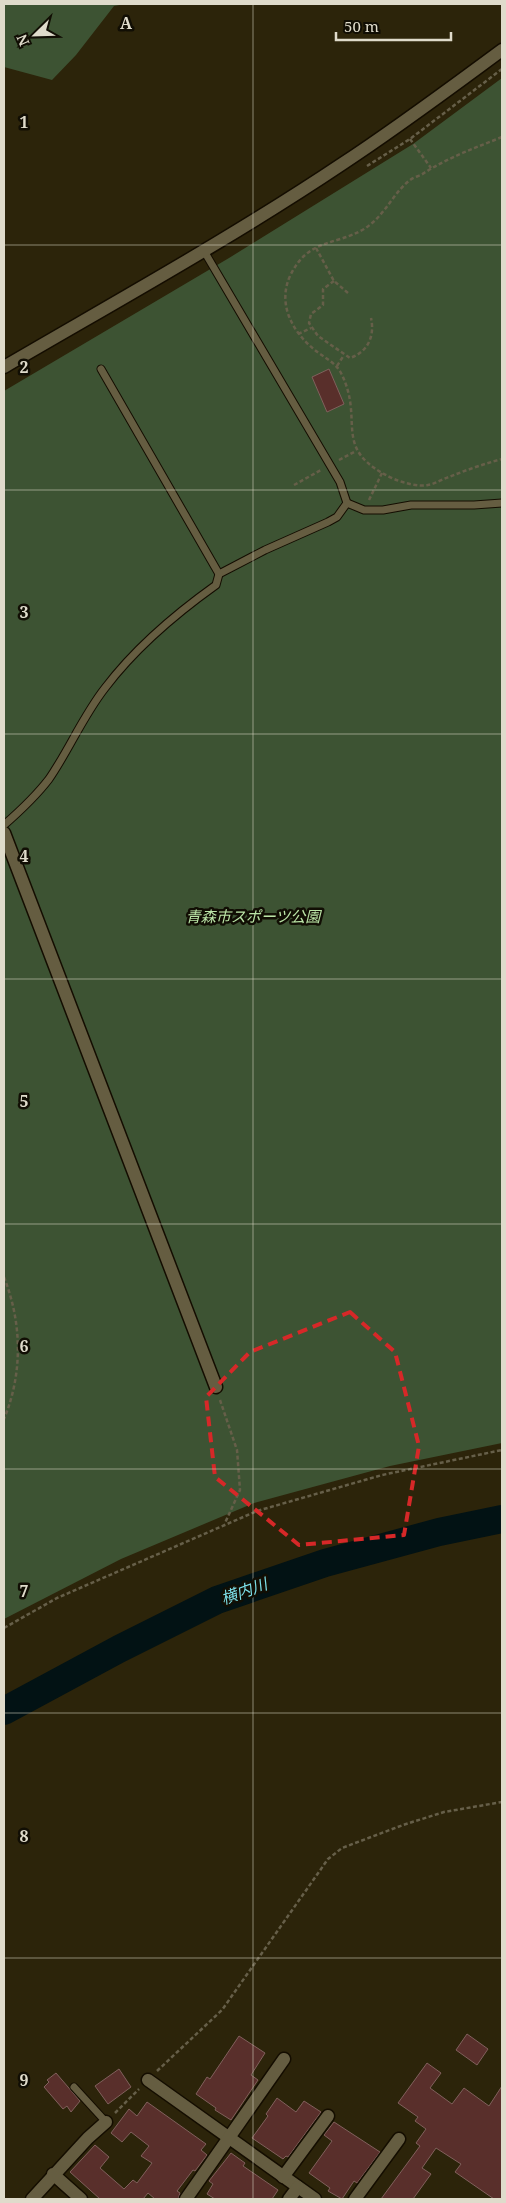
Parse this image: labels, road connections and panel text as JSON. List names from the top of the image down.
{
  "water": ["横内川"],
  "parks": ["青森市スポーツ公園"],
  "scale_bar": "50 m",
  "north": "bottom left",
  "grid": {
    "columns": ["A"],
    "rows": [
      "1",
      "2",
      "3",
      "4",
      "5",
      "6",
      "7",
      "8",
      "9"
    ]
  }
}
